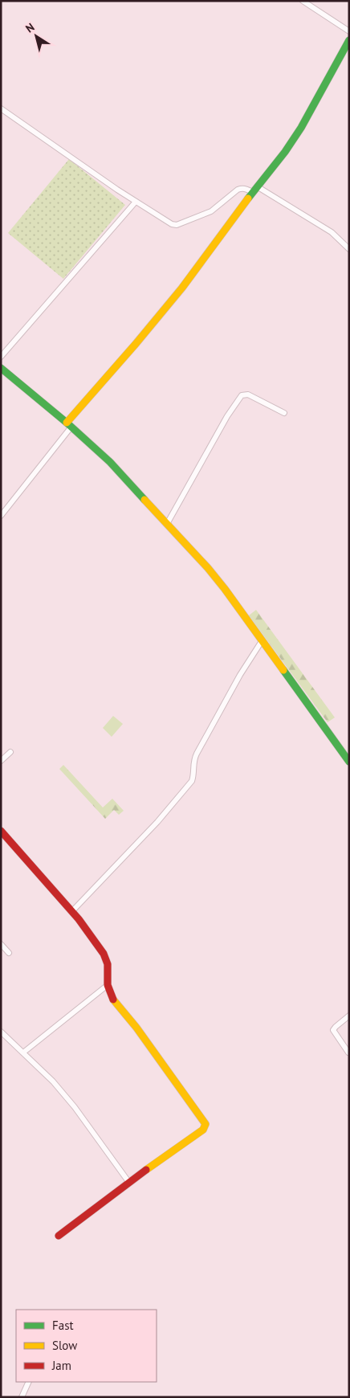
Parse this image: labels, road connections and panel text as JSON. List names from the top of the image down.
{
  "legend": ["Fast", "Slow", "Jam"],
  "north": "top left"
}
